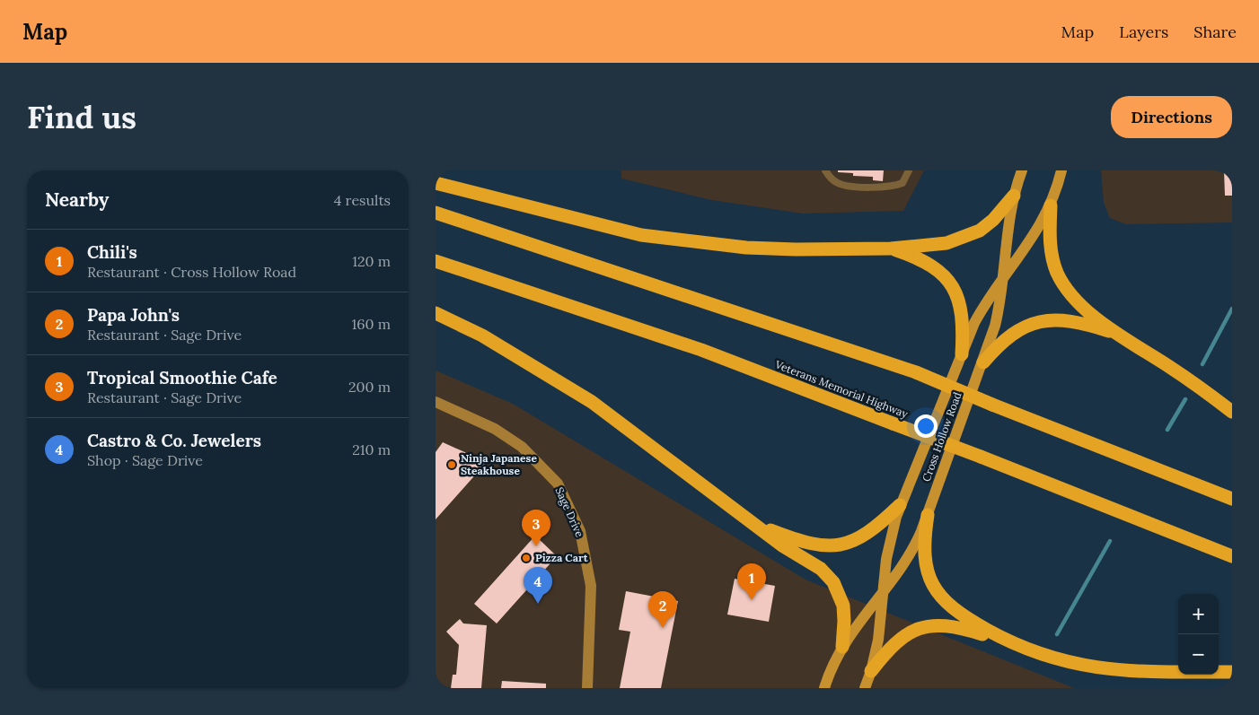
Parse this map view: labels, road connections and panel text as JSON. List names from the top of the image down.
{
  "streets": {
    "highway": ["Veterans Memorial Highway"],
    "main road": ["Cross Hollow Road", "Sage Drive"]
  },
  "places": ["Ninja Japanese Steakhouse", "Pizza Cart"],
  "page": {
    "header": "Map",
    "nav": ["Map", "Layers", "Share"],
    "buttons": "Directions",
    "title": "Find us",
    "heading": ["Nearby", "4 results"],
    "list": [
      {
        "mark": "1",
        "name": "Chili's",
        "note": "Restaurant · Cross Hollow Road",
        "value": "120 m"
      },
      {
        "mark": "2",
        "name": "Papa John's",
        "note": "Restaurant · Sage Drive",
        "value": "160 m"
      },
      {
        "mark": "3",
        "name": "Tropical Smoothie Cafe",
        "note": "Restaurant · Sage Drive",
        "value": "200 m"
      },
      {
        "mark": "4",
        "name": "Castro & Co. Jewelers",
        "note": "Shop · Sage Drive",
        "value": "210 m"
      }
    ],
    "pins": [
      "3",
      "1",
      "4",
      "2"
    ],
    "map_buttons": ["+", "−"]
  }
}
